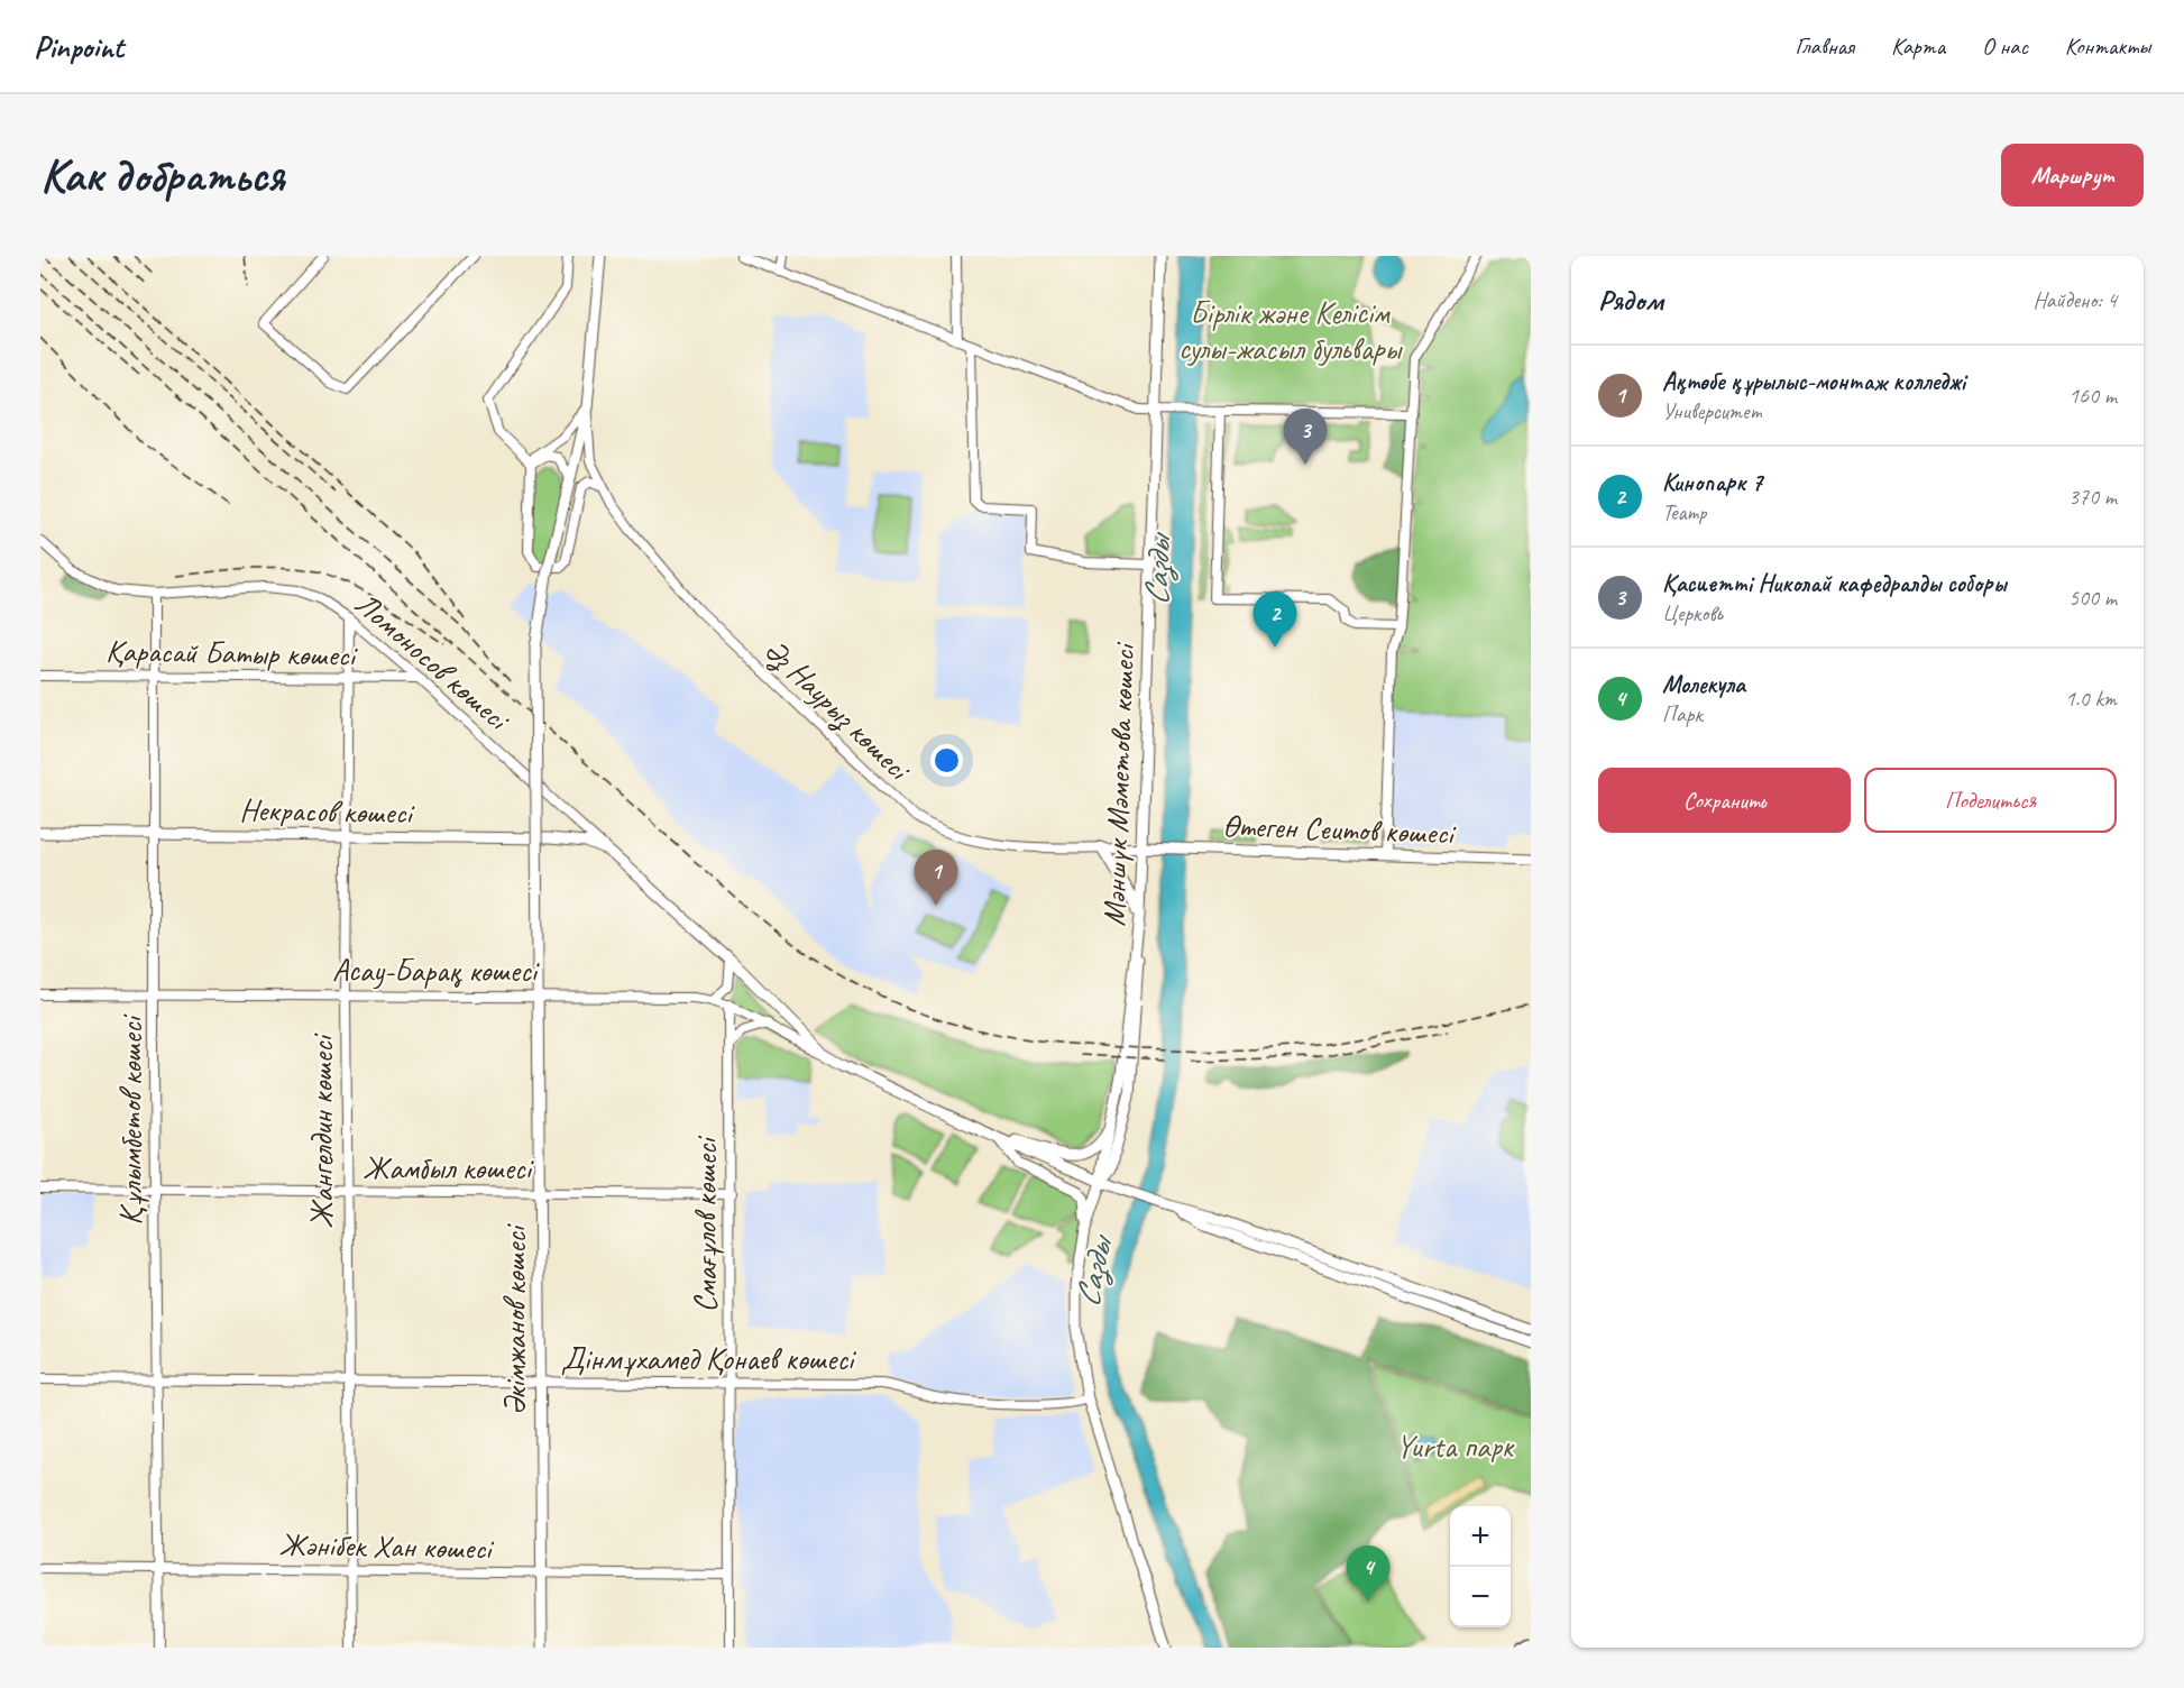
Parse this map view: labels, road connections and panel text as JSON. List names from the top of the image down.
{
  "streets": {
    "main road": [
      "Ломоносов көшесі",
      "Мәншүк Мәметова көшесі",
      "Некрасов көшесі",
      "Өтеген Сеитов көшесі",
      "Әкімжанов көшесі"
    ],
    "street": [
      "Қарасай Батыр көшесі",
      "Әз Наурыз көшесі",
      "Асау-Барақ көшесі",
      "Құлымбетов көшесі",
      "Жангелдин көшесі",
      "Жамбыл көшесі",
      "Смағұлов көшесі",
      "Дінмұхамед Қонаев көшесі",
      "Жәнібек Хан көшесі"
    ]
  },
  "crossings": [
    ["Қарасай Батыр көшесі", "Ломоносов көшесі"],
    ["Қарасай Батыр көшесі", "Құлымбетов көшесі"],
    ["Қарасай Батыр көшесі", "Жангелдин көшесі"],
    ["Ломоносов көшесі", "Некрасов көшесі"],
    ["Ломоносов көшесі", "Асау-Барақ көшесі"],
    ["Ломоносов көшесі", "Құлымбетов көшесі"],
    ["Ломоносов көшесі", "Жангелдин көшесі"],
    ["Әз Наурыз көшесі", "Мәншүк Мәметова көшесі"],
    ["Әз Наурыз көшесі", "Өтеген Сеитов көшесі"],
    ["Әз Наурыз көшесі", "Әкімжанов көшесі"],
    ["Мәншүк Мәметова көшесі", "Өтеген Сеитов көшесі"],
    ["Мәншүк Мәметова көшесі", "Дінмұхамед Қонаев көшесі"],
    ["Некрасов көшесі", "Құлымбетов көшесі"],
    ["Некрасов көшесі", "Жангелдин көшесі"],
    ["Асау-Барақ көшесі", "Құлымбетов көшесі"],
    ["Асау-Барақ көшесі", "Жангелдин көшесі"],
    ["Асау-Барақ көшесі", "Смағұлов көшесі"],
    ["Асау-Барақ көшесі", "Әкімжанов көшесі"],
    ["Құлымбетов көшесі", "Жамбыл көшесі"],
    ["Құлымбетов көшесі", "Дінмұхамед Қонаев көшесі"],
    ["Құлымбетов көшесі", "Жәнібек Хан көшесі"],
    ["Жангелдин көшесі", "Жамбыл көшесі"],
    ["Жангелдин көшесі", "Дінмұхамед Қонаев көшесі"],
    ["Жангелдин көшесі", "Жәнібек Хан көшесі"],
    ["Жамбыл көшесі", "Смағұлов көшесі"],
    ["Жамбыл көшесі", "Әкімжанов көшесі"],
    ["Смағұлов көшесі", "Дінмұхамед Қонаев көшесі"],
    ["Смағұлов көшесі", "Жәнібек Хан көшесі"],
    ["Әкімжанов көшесі", "Дінмұхамед Қонаев көшесі"],
    ["Әкімжанов көшесі", "Жәнібек Хан көшесі"]
  ],
  "water": ["Сазды"],
  "parks": ["Бірлік және Келісім сулы-жасыл бульвары", "Yurta парк"],
  "page": {
    "header": "Pinpoint",
    "nav": [
      "Главная",
      "Карта",
      "О нас",
      "Контакты"
    ],
    "buttons": [
      "Маршрут",
      ["Сохранить", "Поделиться"]
    ],
    "title": "Как добраться",
    "heading": ["Рядом", "Найдено: 4"],
    "list": [
      {
        "mark": "1",
        "name": "Ақтөбе құрылыс-монтаж колледжі",
        "note": "Университет",
        "value": "160 m"
      },
      {
        "mark": "2",
        "name": "Кинопарк 7",
        "note": "Театр",
        "value": "370 m"
      },
      {
        "mark": "3",
        "name": "Қасиетті Николай кафедралды соборы",
        "note": "Церковь",
        "value": "500 m"
      },
      {
        "mark": "4",
        "name": "Молекула",
        "note": "Парк",
        "value": "1.0 km"
      }
    ],
    "pins": [
      "3",
      "2",
      "1",
      "4"
    ],
    "map_buttons": ["+", "−"]
  }
}
